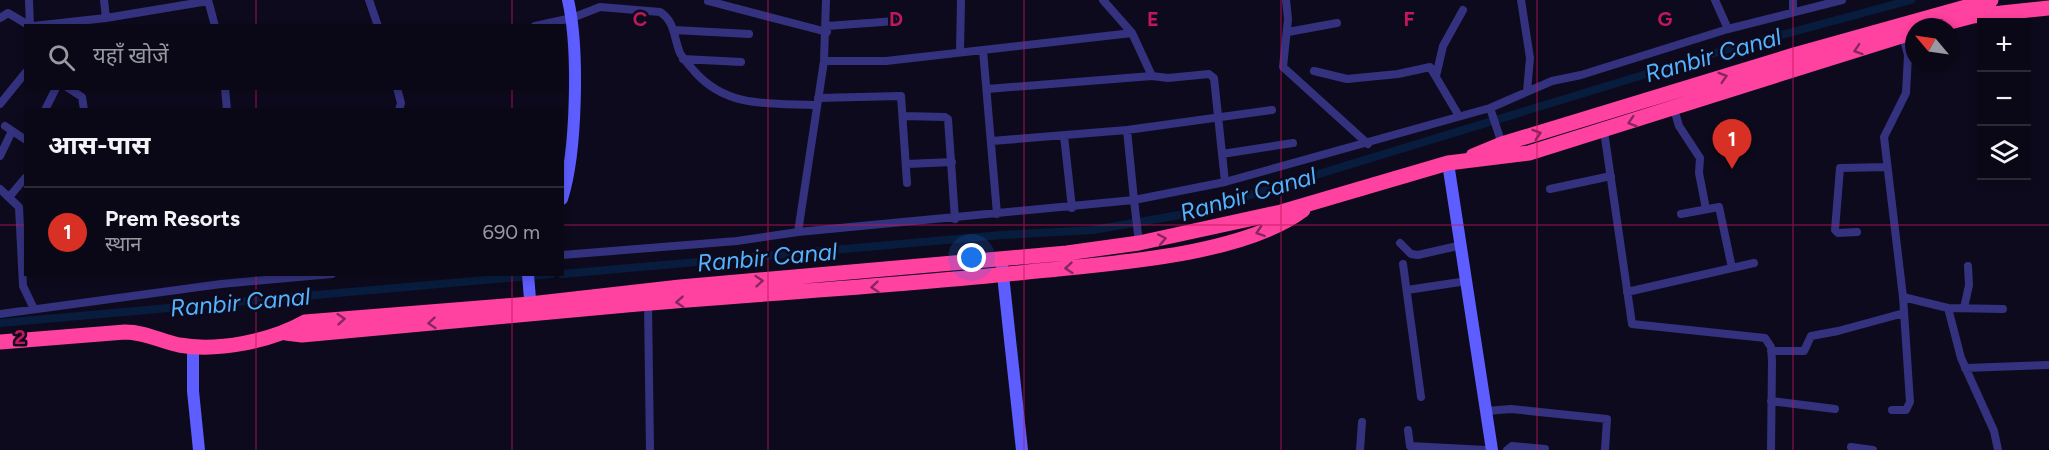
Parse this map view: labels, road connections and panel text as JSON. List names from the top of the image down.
{
  "water": ["Ranbir Canal"],
  "north": "top left",
  "page": {
    "map_buttons": ["+", "−"],
    "search": "यहाँ खोजें",
    "heading": "आस-पास",
    "pins": "1",
    "list": [
      {
        "mark": "1",
        "name": "Prem Resorts",
        "note": "स्थान",
        "value": "690 m"
      }
    ]
  },
  "grid": {
    "columns": [
      "C",
      "D",
      "E",
      "F",
      "G"
    ],
    "rows": ["2"]
  }
}
